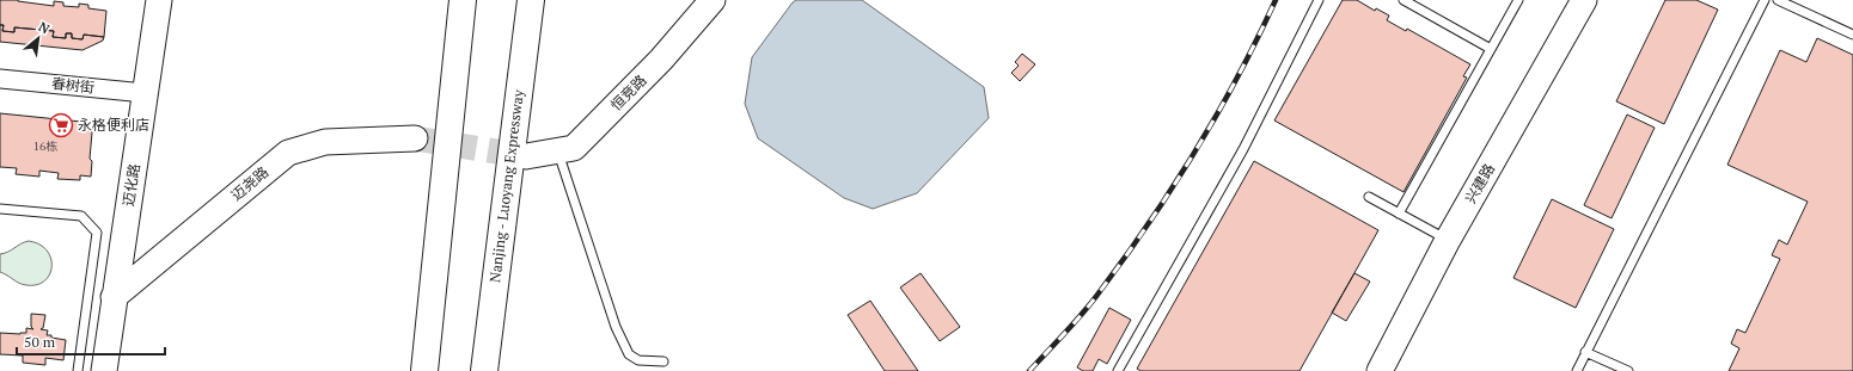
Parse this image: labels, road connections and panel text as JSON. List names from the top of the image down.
{
  "streets": {
    "highway": ["Nanjing - Luoyang Expressway"],
    "street": [
      "春树街",
      "恒竞路",
      "迈尧路",
      "兴建路",
      "迈化路"
    ]
  },
  "crossings": [
    ["春树街", "迈化路"],
    ["迈尧路", "迈化路"]
  ],
  "places": {
    "supermarket": ["永格便利店"]
  },
  "house_numbers": ["16栋"],
  "scale_bar": "50 m",
  "north": "top right"
}
